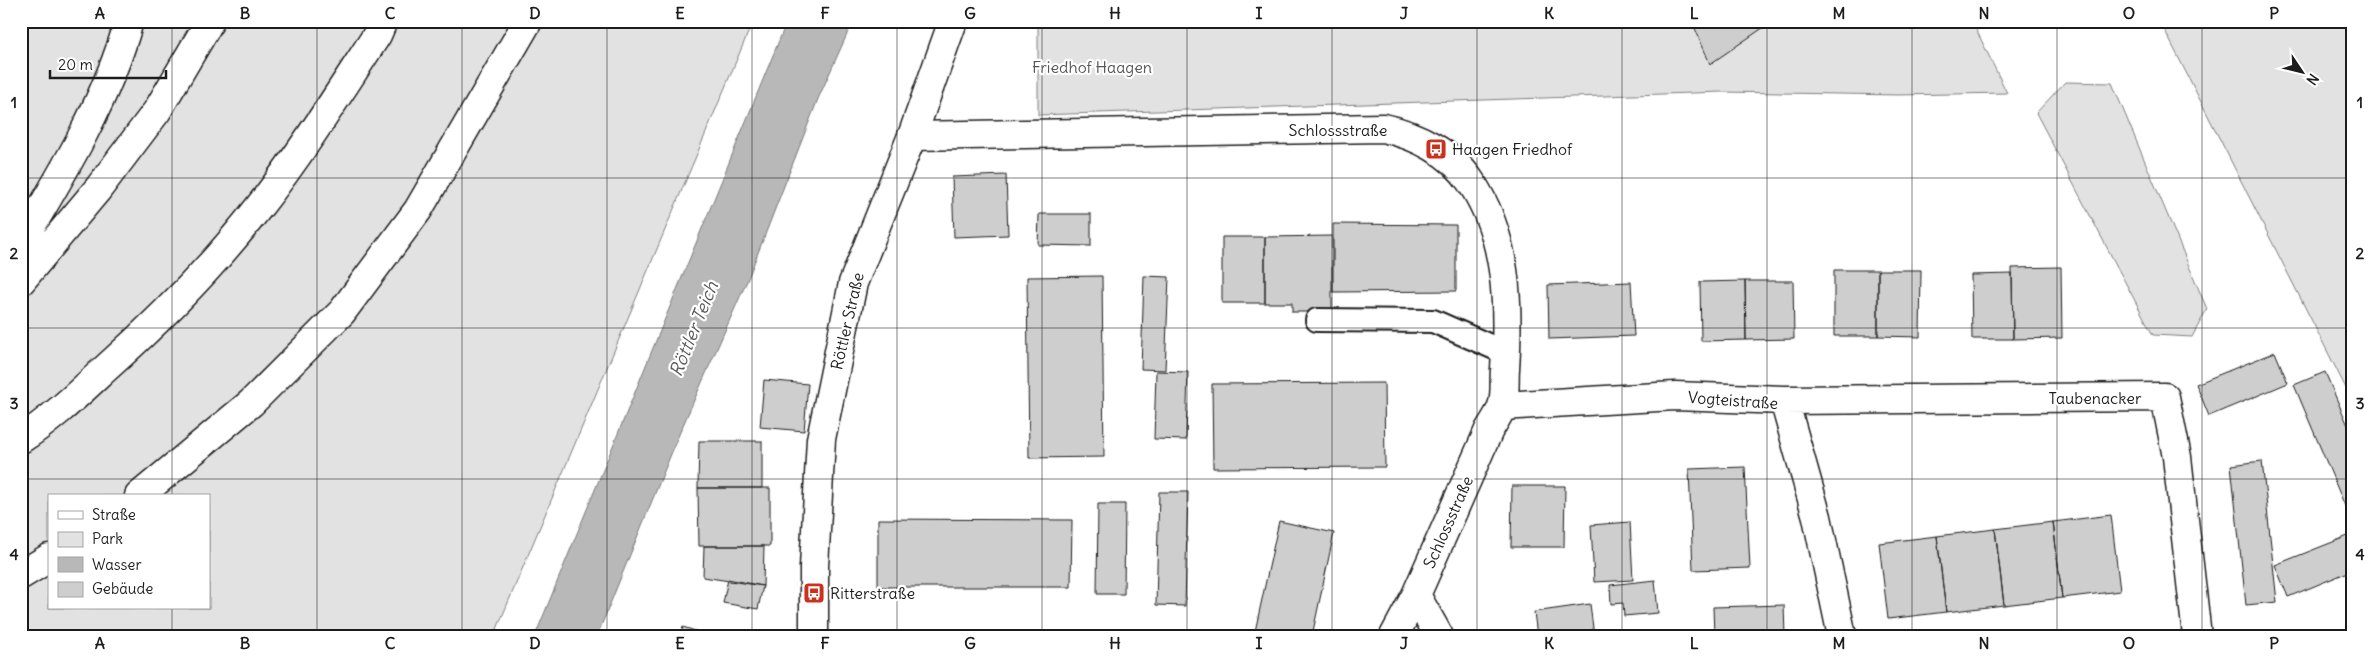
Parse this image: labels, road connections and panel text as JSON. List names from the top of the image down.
{
  "streets": {
    "main road": [
      "Schlossstraße",
      "Röttler Straße",
      "Taubenacker",
      "Vogteistraße"
    ]
  },
  "crossings": [
    ["Schlossstraße", "Röttler Straße"],
    ["Schlossstraße", "Vogteistraße"],
    ["Taubenacker", "Vogteistraße"]
  ],
  "water": ["Röttler Teich"],
  "parks": ["Friedhof Haagen"],
  "places": {
    "bus stop": ["Haagen Friedhof", "Ritterstraße"]
  },
  "legend": [
    "Straße",
    "Park",
    "Wasser",
    "Gebäude"
  ],
  "scale_bar": "20 m",
  "north": "bottom right",
  "grid": {
    "columns": [
      "A",
      "B",
      "C",
      "D",
      "E",
      "F",
      "G",
      "H",
      "I",
      "J",
      "K",
      "L",
      "M",
      "N",
      "O",
      "P"
    ],
    "rows": [
      "1",
      "2",
      "3",
      "4"
    ]
  }
}
